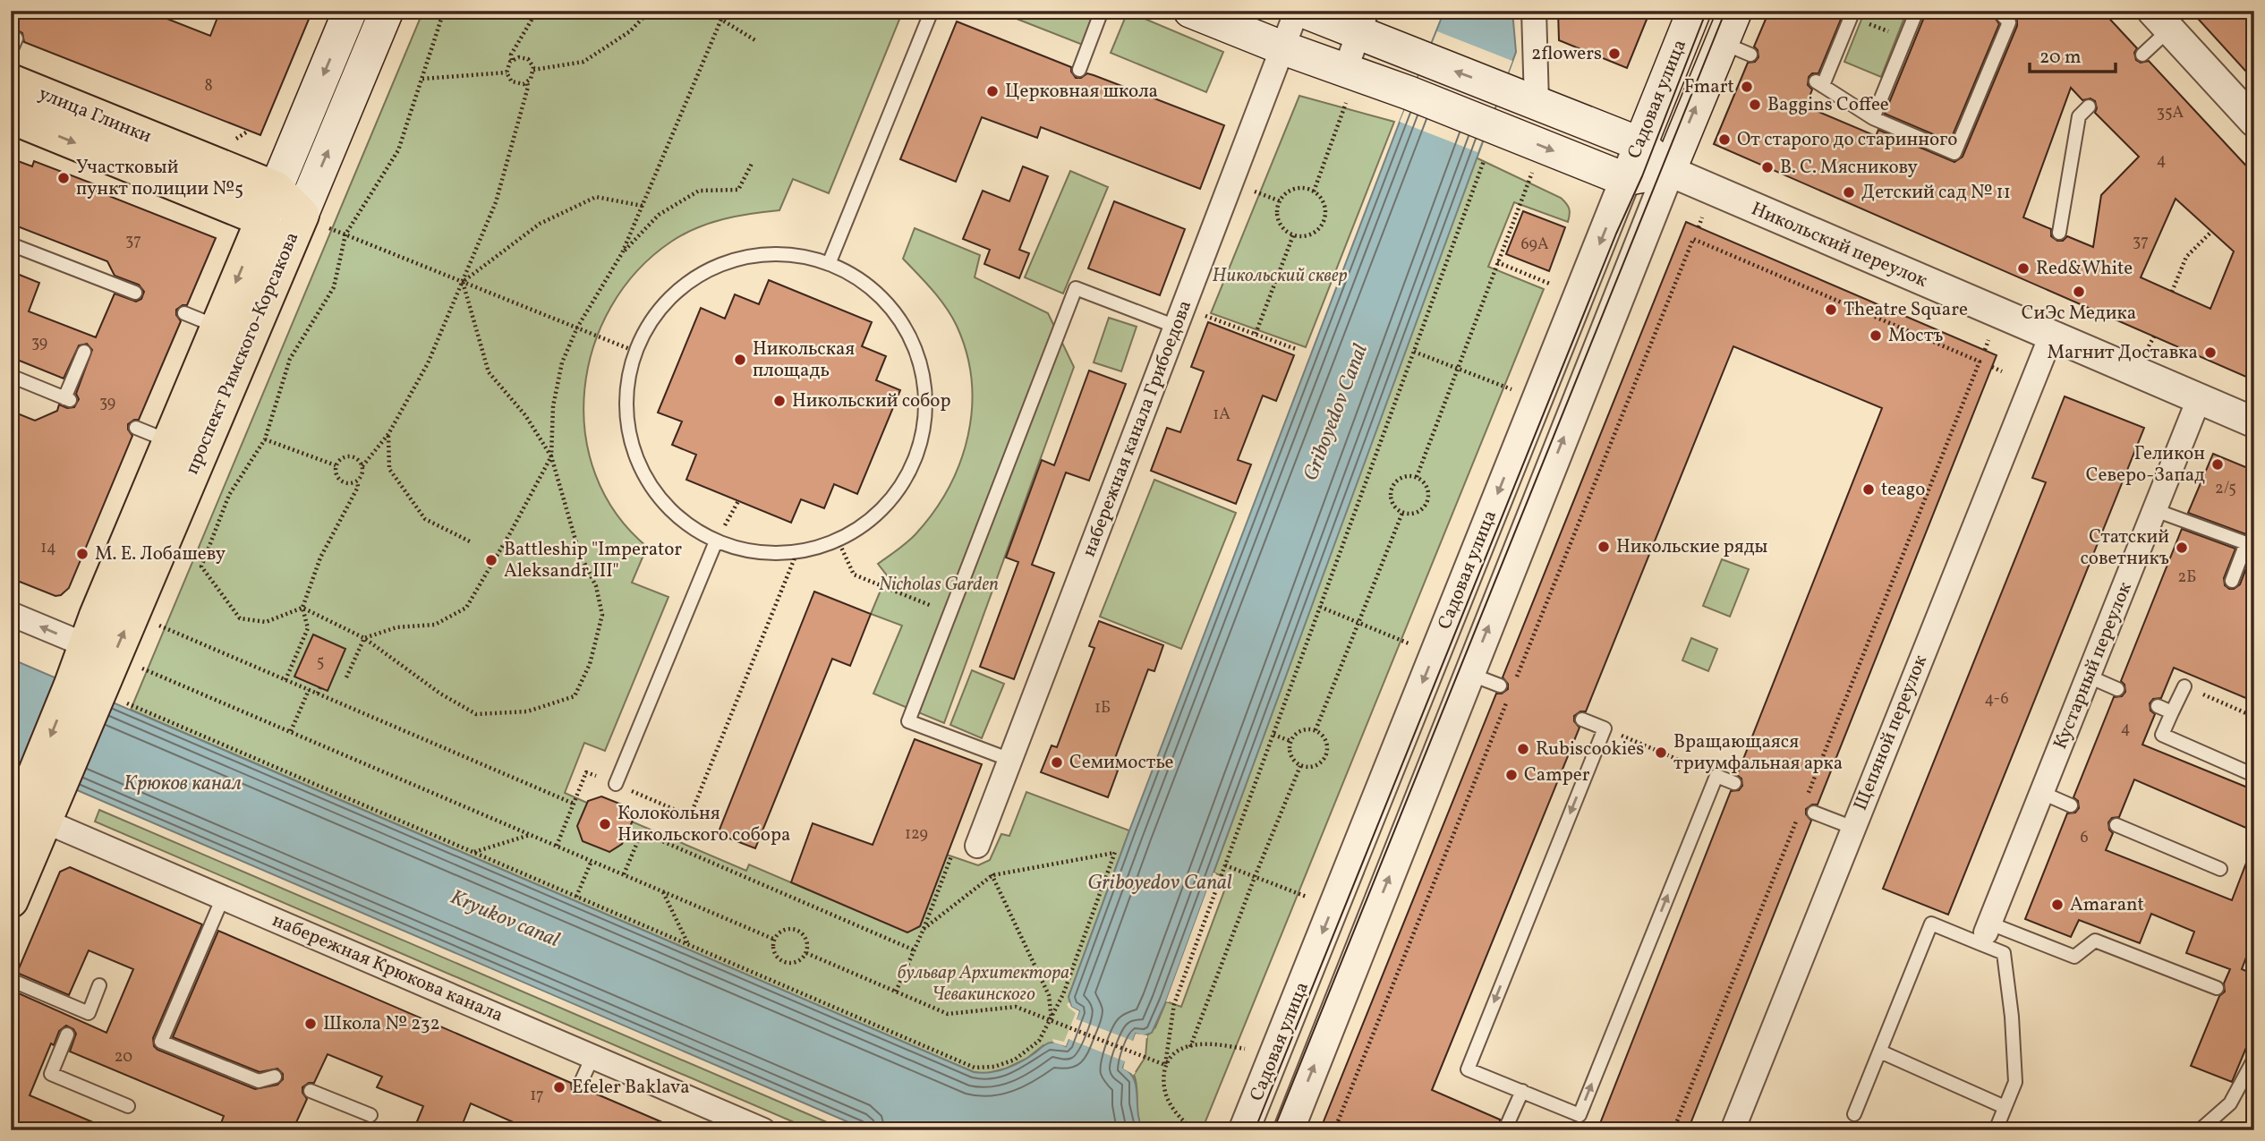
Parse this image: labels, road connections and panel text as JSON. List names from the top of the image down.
{
  "streets": {
    "main road": ["Садовая улица", "улица Глинки", "проспект Римского-Корсакова"],
    "street": [
      "Никольский переулок",
      "набережная канала Грибоедова",
      "Кустарный переулок",
      "Щепяной переулок",
      "набережная Крюкова канала"
    ]
  },
  "crossings": [
    ["Садовая улица", "Никольский переулок"],
    ["улица Глинки", "проспект Римского-Корсакова"],
    ["Никольский переулок", "Кустарный переулок"],
    ["Никольский переулок", "Щепяной переулок"]
  ],
  "water": ["Griboyedov Canal", "Крюков канал", "Kryukov canal"],
  "parks": ["Никольский сквер", "Nicholas Garden", "бульвар Архитектора Чевакинского"],
  "places": [
    "2flowers",
    "Fmart",
    "Церковная школа",
    "Baggins Coffee",
    "От старого до старинного",
    "В. С. Мясникову",
    "Участковый пункт полиции №5",
    "Детский сад № 11",
    "Red&White",
    "СиЭс Медика",
    "Theatre Square",
    "Мостъ",
    "Магнит Доставка",
    "Никольская площадь",
    "Никольский собор",
    "Геликон Северо-Запад",
    "teago",
    "Никольские ряды",
    "Статский советникъ",
    "М. Е. Лобашеву",
    "Battleship \"Imperator Aleksandr III\"",
    "Rubiscookies",
    "Вращающаяся триумфальная арка",
    "Семимостье",
    "Camper",
    "Колокольня Никольского собора",
    "Amarant",
    "Школа № 232",
    "Efeler Baklava"
  ],
  "house_numbers": [
    "8",
    "35А",
    "4",
    "37",
    "37",
    "69А",
    "39",
    "39",
    "1А",
    "2/5",
    "14",
    "2Б",
    "5",
    "4-6",
    "1Б",
    "4",
    "129",
    "6",
    "20",
    "17"
  ],
  "scale_bar": "20 m"
}
